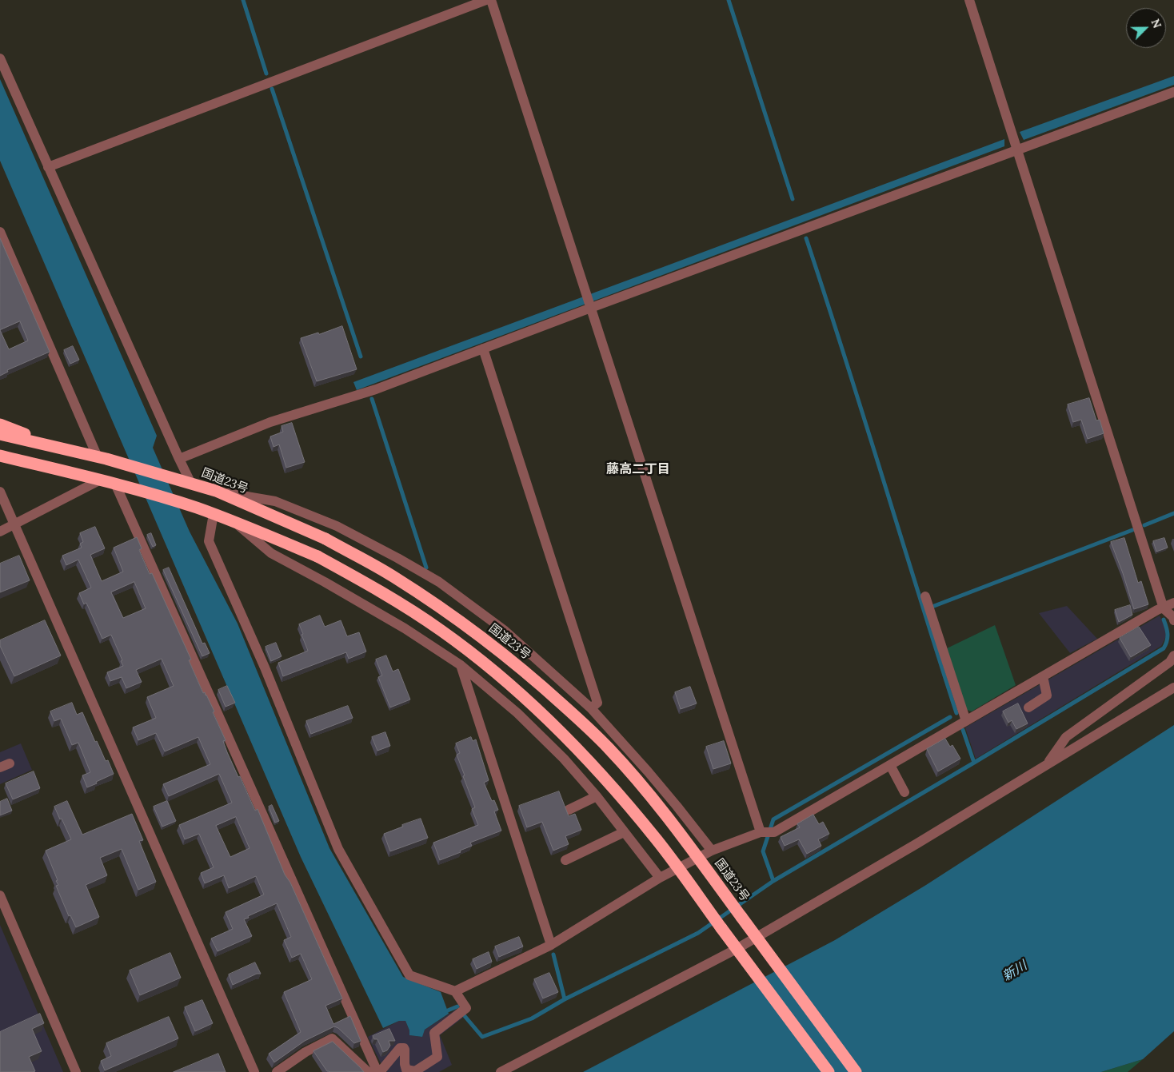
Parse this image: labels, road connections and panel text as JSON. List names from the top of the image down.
{
  "streets": {
    "highway": ["国道23号"]
  },
  "districts": ["藤高二丁目"],
  "water": ["新川"],
  "north": "top right"
}
